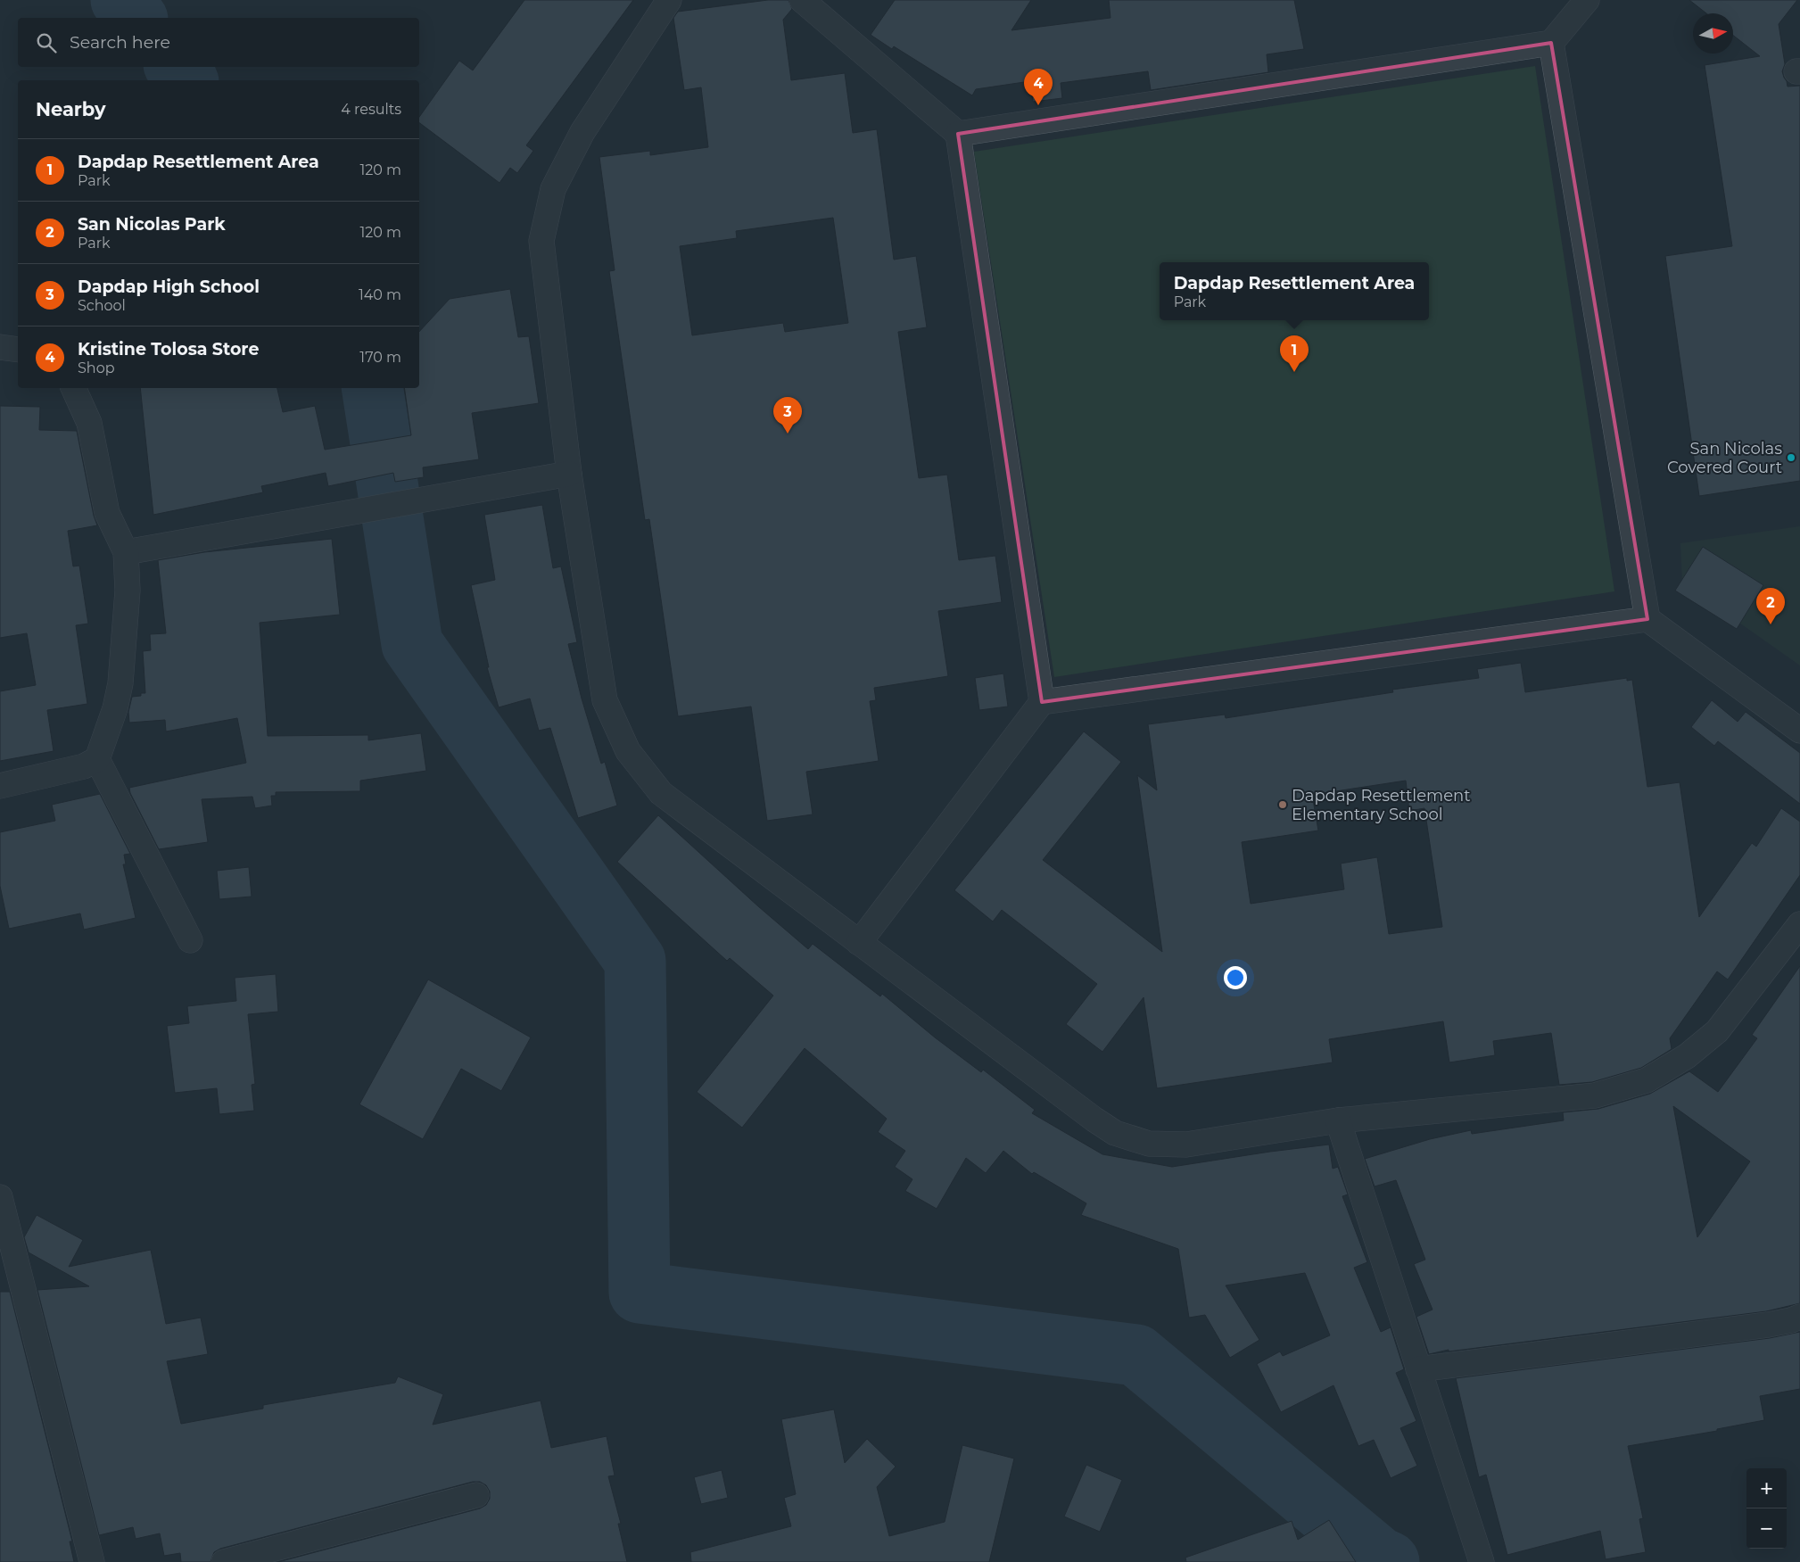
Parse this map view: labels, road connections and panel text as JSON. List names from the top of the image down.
{
  "places": ["San Nicolas Covered Court", "Dapdap Resettlement Elementary School"],
  "north": "right",
  "page": {
    "search": "Search here",
    "pins": [
      "4",
      "1",
      "3",
      "2"
    ],
    "heading": ["Nearby", "4 results"],
    "list": [
      {
        "mark": "1",
        "name": "Dapdap Resettlement Area",
        "note": "Park",
        "value": "120 m"
      },
      {
        "mark": "2",
        "name": "San Nicolas Park",
        "note": "Park",
        "value": "120 m"
      },
      {
        "mark": "3",
        "name": "Dapdap High School",
        "note": "School",
        "value": "140 m"
      },
      {
        "mark": "4",
        "name": "Kristine Tolosa Store",
        "note": "Shop",
        "value": "170 m"
      }
    ],
    "popup": ["Dapdap Resettlement Area", "Park"],
    "map_buttons": ["+", "−"]
  }
}
